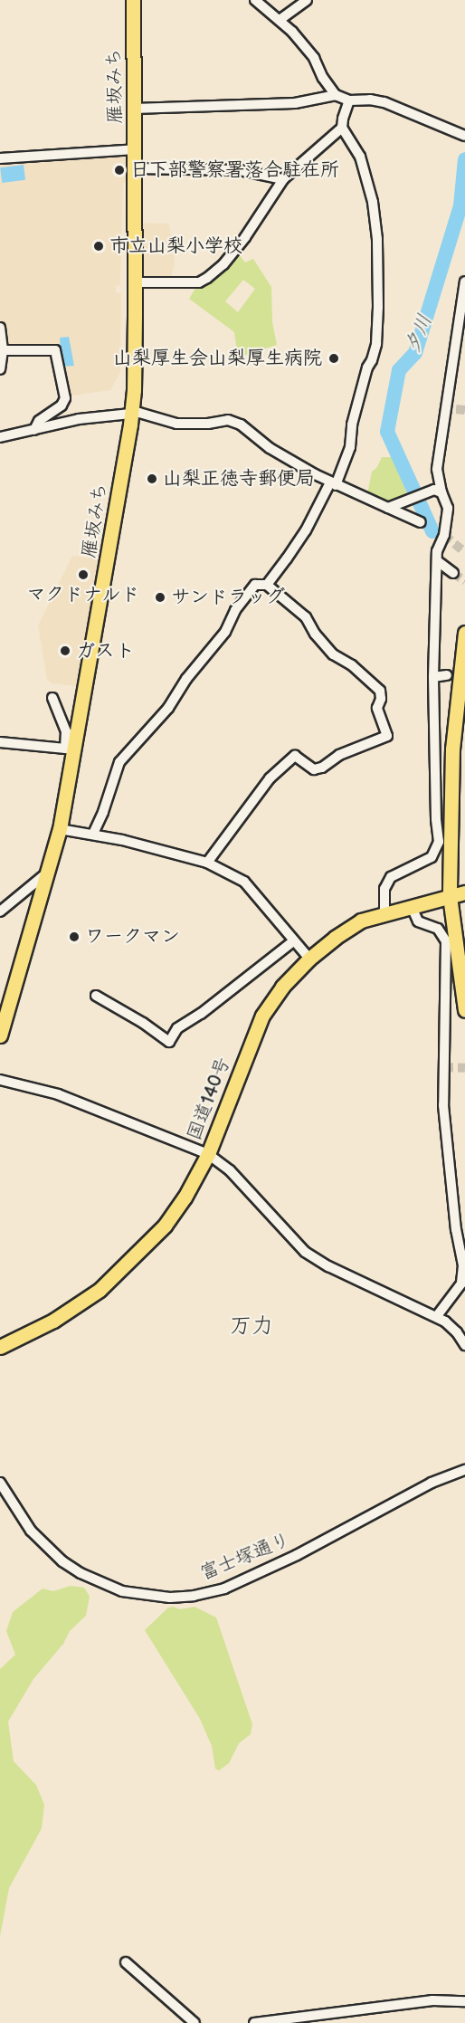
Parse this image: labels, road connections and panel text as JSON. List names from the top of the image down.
{
  "streets": {
    "highway": ["雁坂みち", "国道140号"],
    "street": ["富士塚通り"]
  },
  "districts": ["万力"],
  "water": ["夕川"],
  "places": [
    "日下部警察署落合駐在所",
    "市立山梨小学校",
    "山梨厚生会山梨厚生病院",
    "山梨正徳寺郵便局",
    "マクドナルド",
    "サンドラッグ",
    "ガスト",
    "ワークマン"
  ]
}
